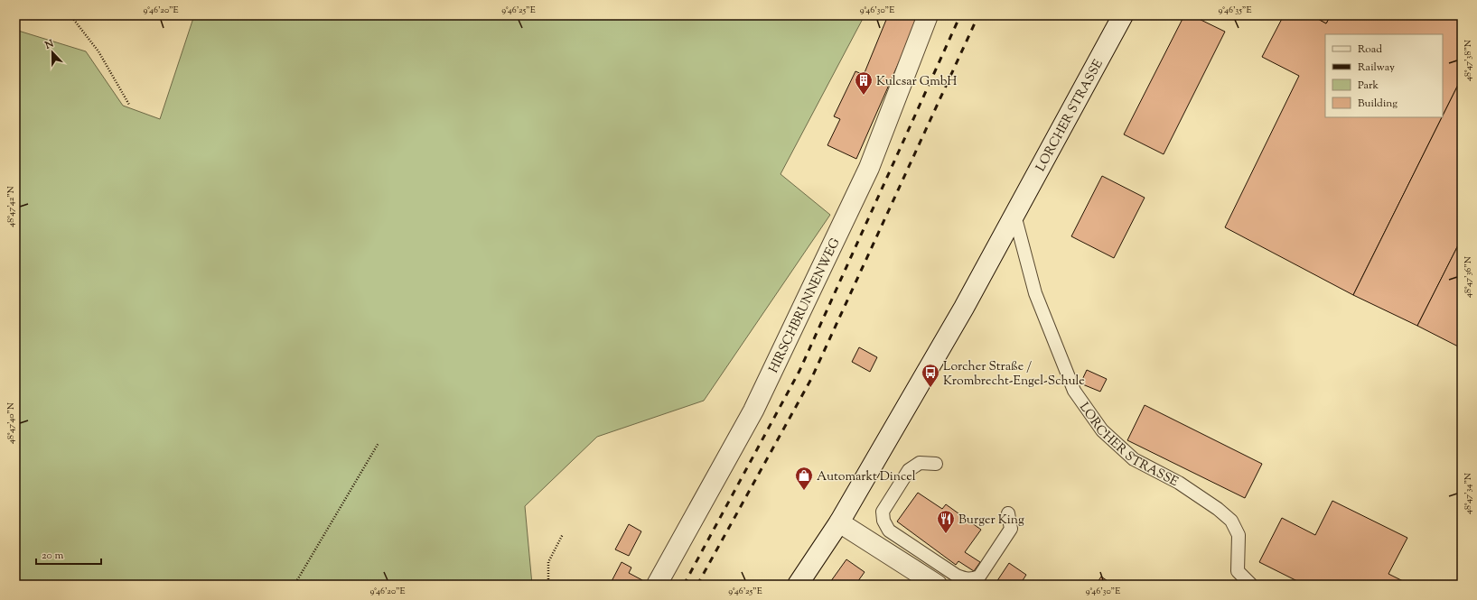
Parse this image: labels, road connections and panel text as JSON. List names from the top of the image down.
{
  "streets": {
    "street": ["LORCHER STRASSE", "HIRSCHBRUNNENWEG"]
  },
  "places": {
    "building": ["Kulcsar GmbH"],
    "bus stop": ["Lorcher Straße / Krombrecht-Engel-Schule"],
    "shop": ["Automarkt Dincel"],
    "restaurant": ["Burger King"]
  },
  "legend": [
    "Road",
    "Railway",
    "Park",
    "Building"
  ],
  "scale_bar": "20 m",
  "north": "top",
  "coordinates": [
    "9°46'20\"E",
    "9°46'25\"E",
    "9°46'30\"E",
    "9°46'35\"E",
    "48°47'38\"N",
    "48°47'42\"N",
    "48°47'36\"N",
    "48°47'40\"N",
    "48°47'34\"N"
  ]
}
